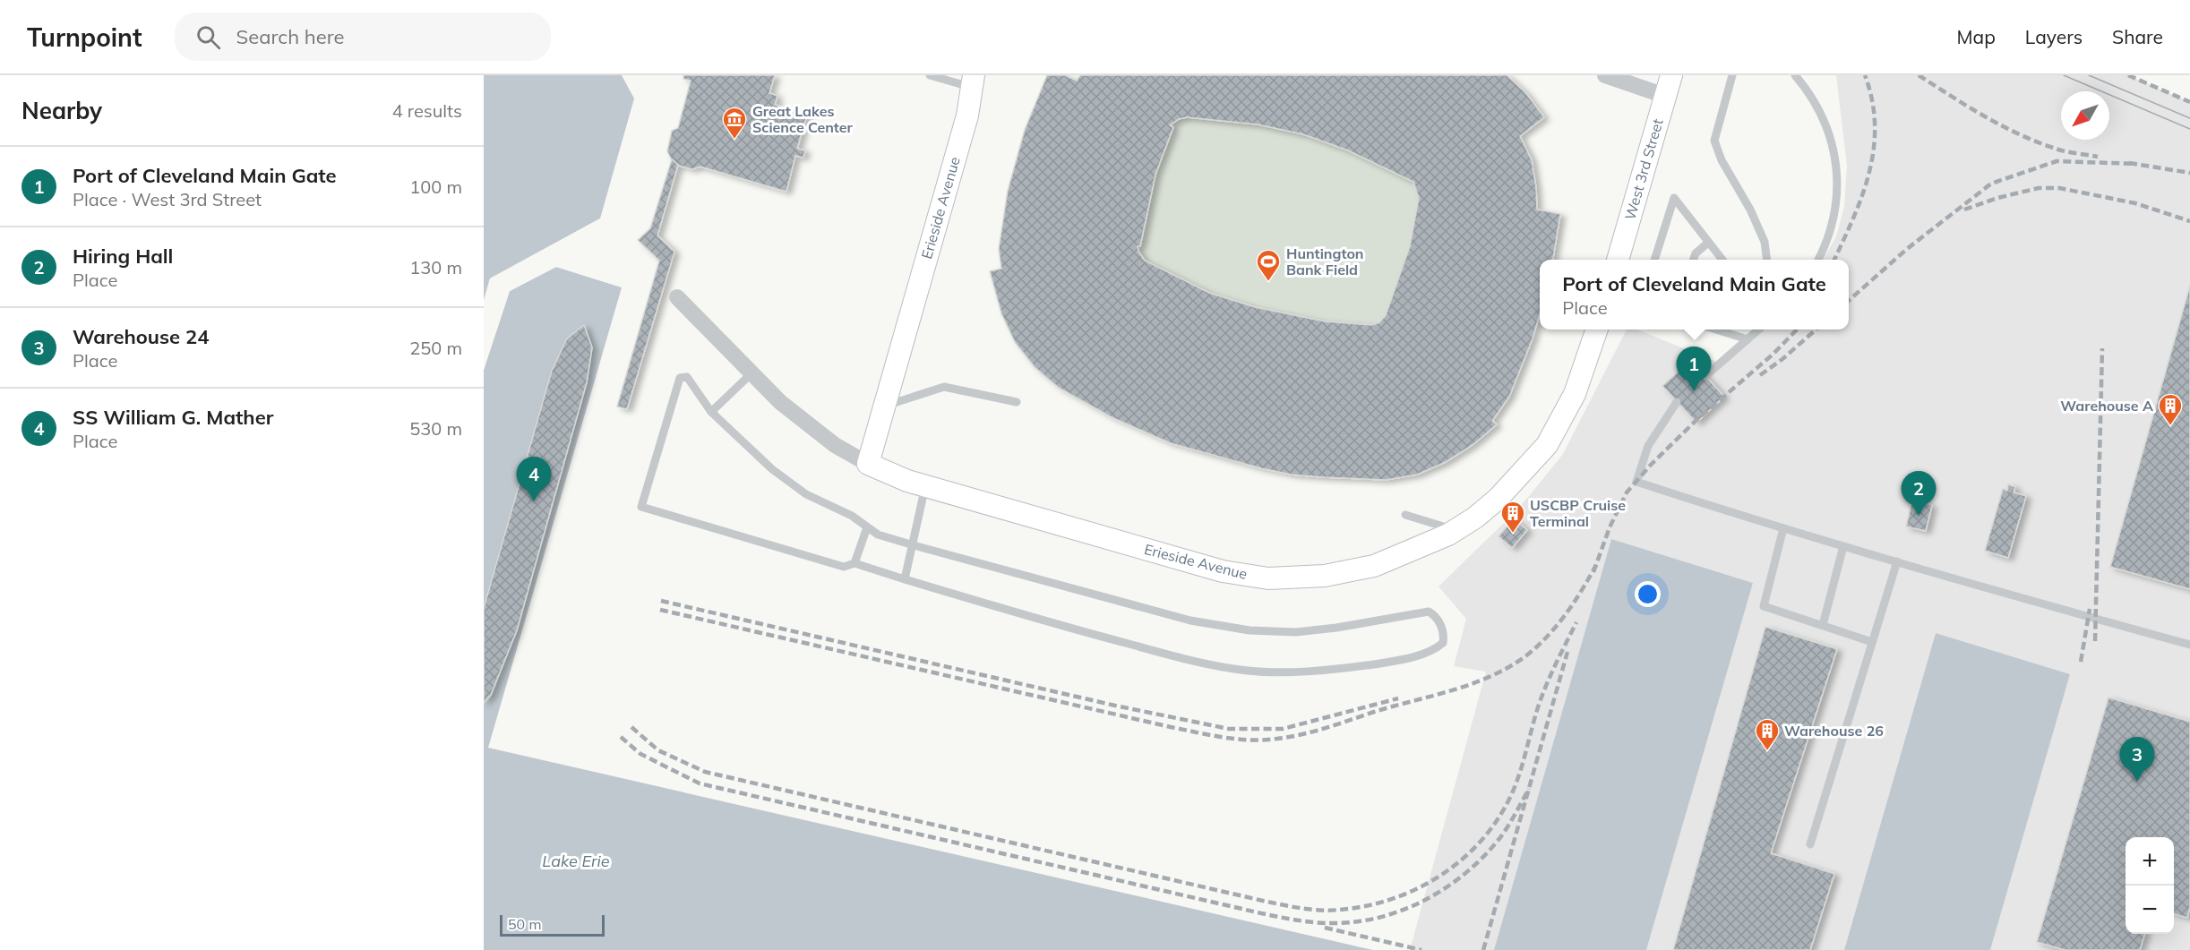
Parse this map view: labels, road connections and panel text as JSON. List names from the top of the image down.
{
  "streets": {
    "street": ["West 3rd Street", "Erieside Avenue"]
  },
  "water": ["Lake Erie"],
  "places": {
    "museum": ["Great Lakes Science Center"],
    "sports": ["Huntington Bank Field"],
    "building": ["Warehouse A", "USCBP Cruise Terminal", "Warehouse 26"]
  },
  "scale_bar": "50 m",
  "north": "bottom left",
  "page": {
    "header": "Turnpoint",
    "search": "Search here",
    "nav": ["Map", "Layers", "Share"],
    "heading": ["Nearby", "4 results"],
    "list": [
      {
        "mark": "1",
        "name": "Port of Cleveland Main Gate",
        "note": "Place · West 3rd Street",
        "value": "100 m"
      },
      {
        "mark": "2",
        "name": "Hiring Hall",
        "note": "Place",
        "value": "130 m"
      },
      {
        "mark": "3",
        "name": "Warehouse 24",
        "note": "Place",
        "value": "250 m"
      },
      {
        "mark": "4",
        "name": "SS William G. Mather",
        "note": "Place",
        "value": "530 m"
      }
    ],
    "popup": ["Port of Cleveland Main Gate", "Place"],
    "pins": [
      "1",
      "4",
      "2",
      "3"
    ],
    "map_buttons": ["+", "−"],
    "scale": "50 m"
  }
}
